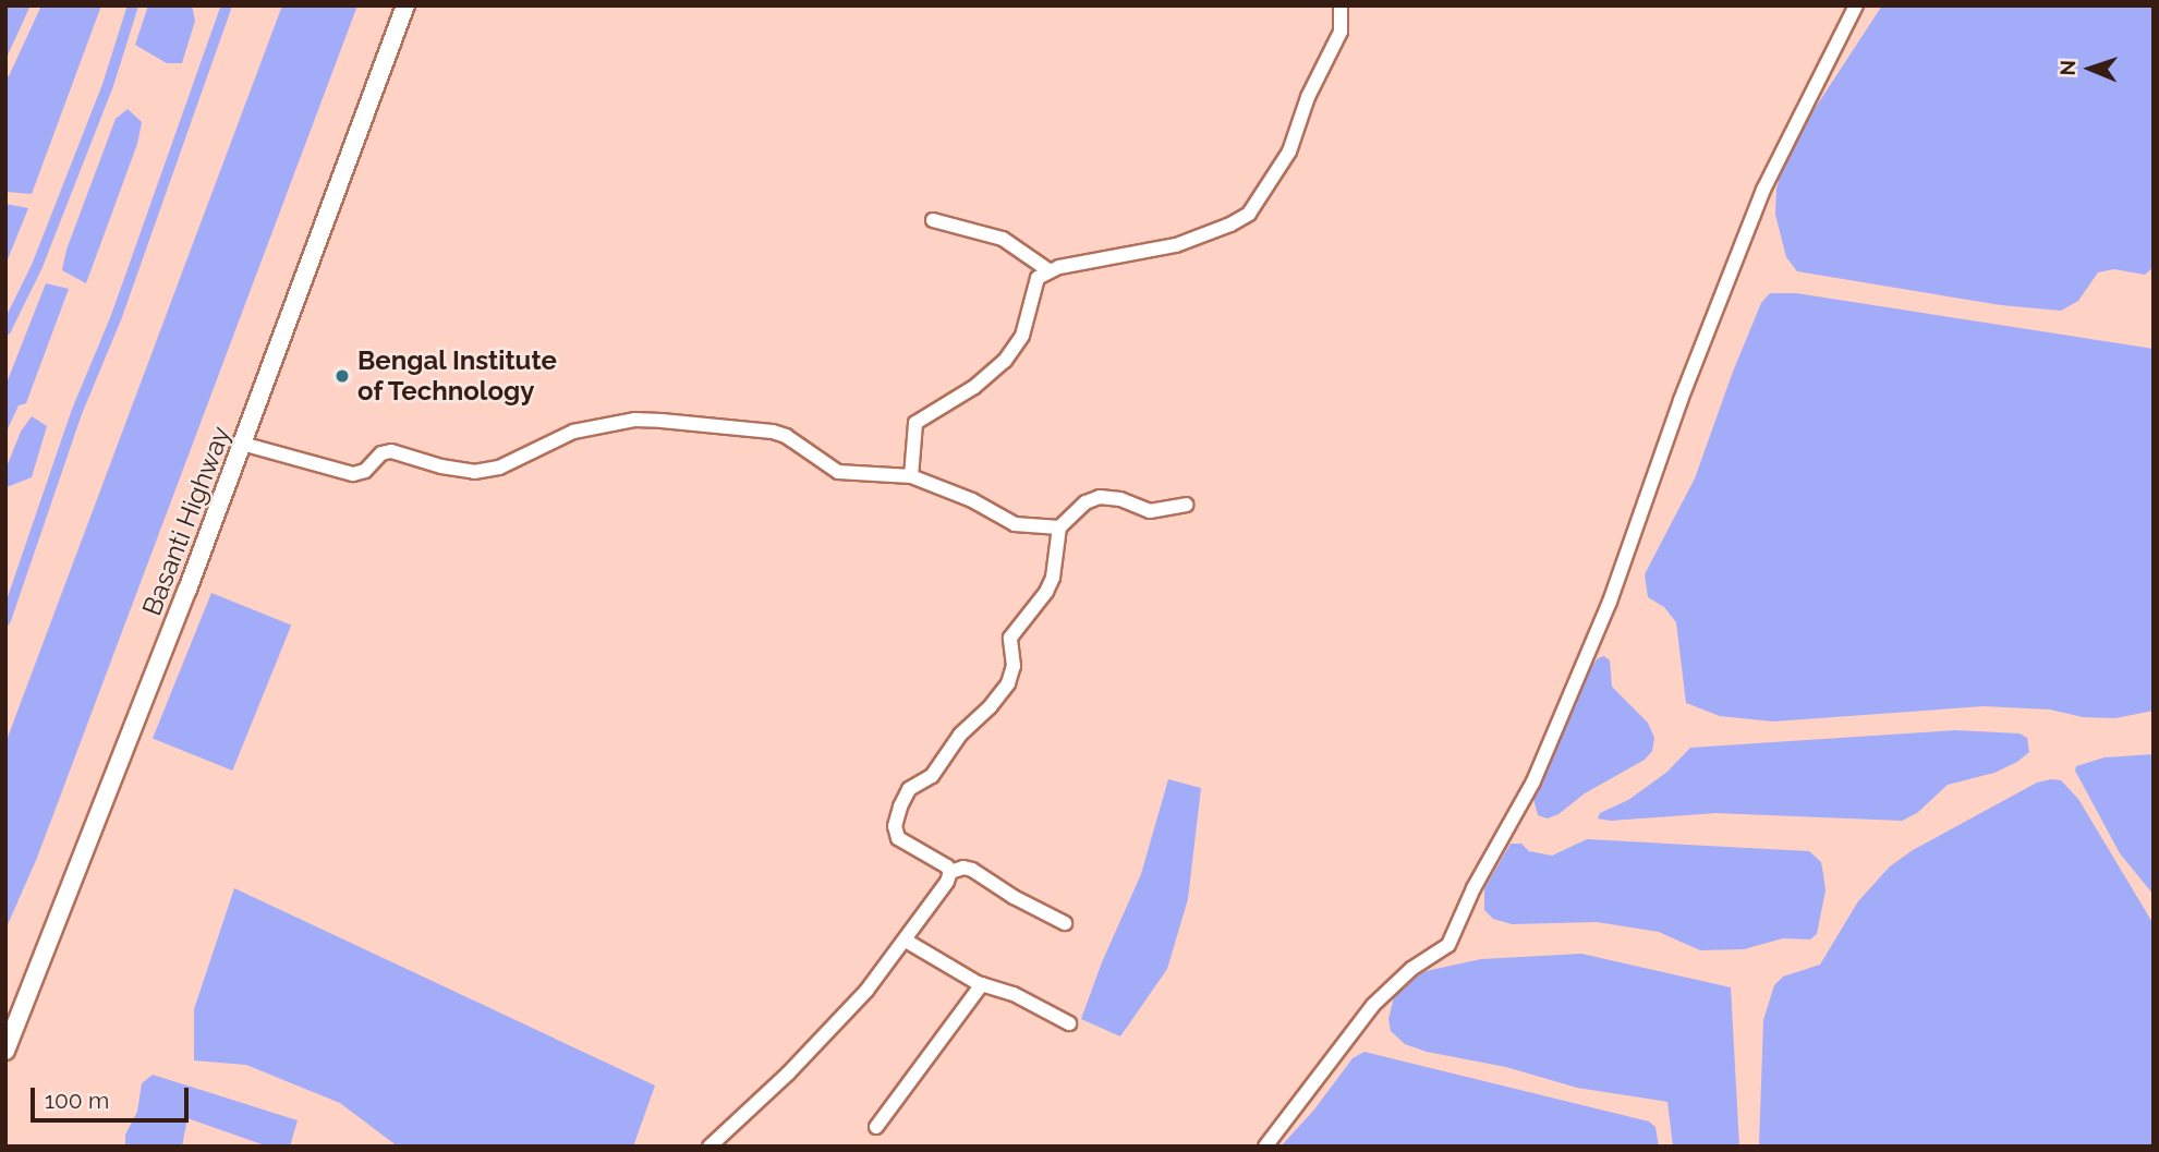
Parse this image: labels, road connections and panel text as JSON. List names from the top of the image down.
{
  "streets": {
    "main road": ["Basanti Highway"]
  },
  "places": ["Bengal Institute of Technology"],
  "scale_bar": "100 m",
  "north": "left"
}
